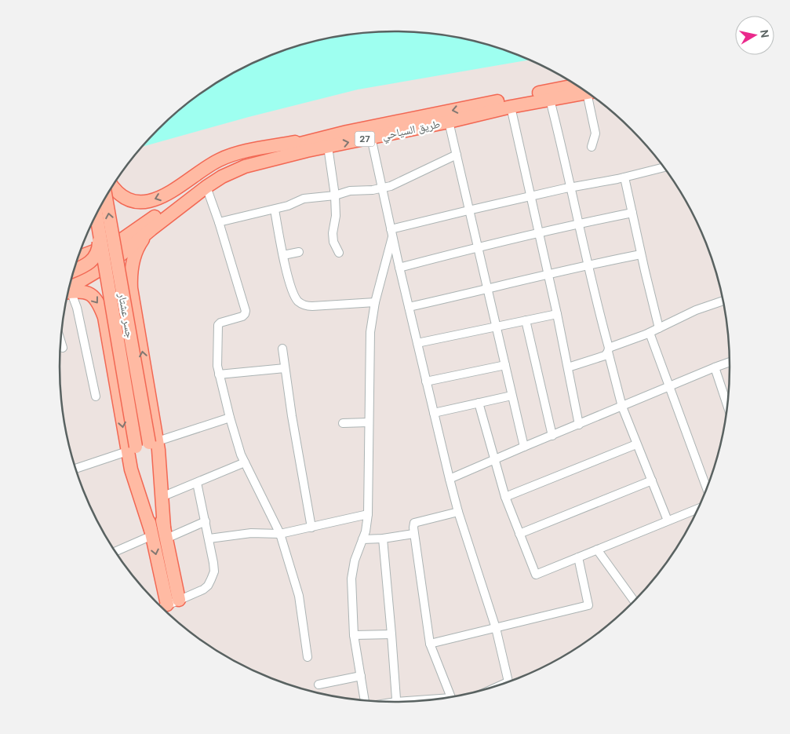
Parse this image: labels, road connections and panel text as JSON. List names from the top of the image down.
{
  "streets": {
    "main road": ["طريق السياحي", "27", "جسر عشتار"]
  },
  "north": "right"
}
